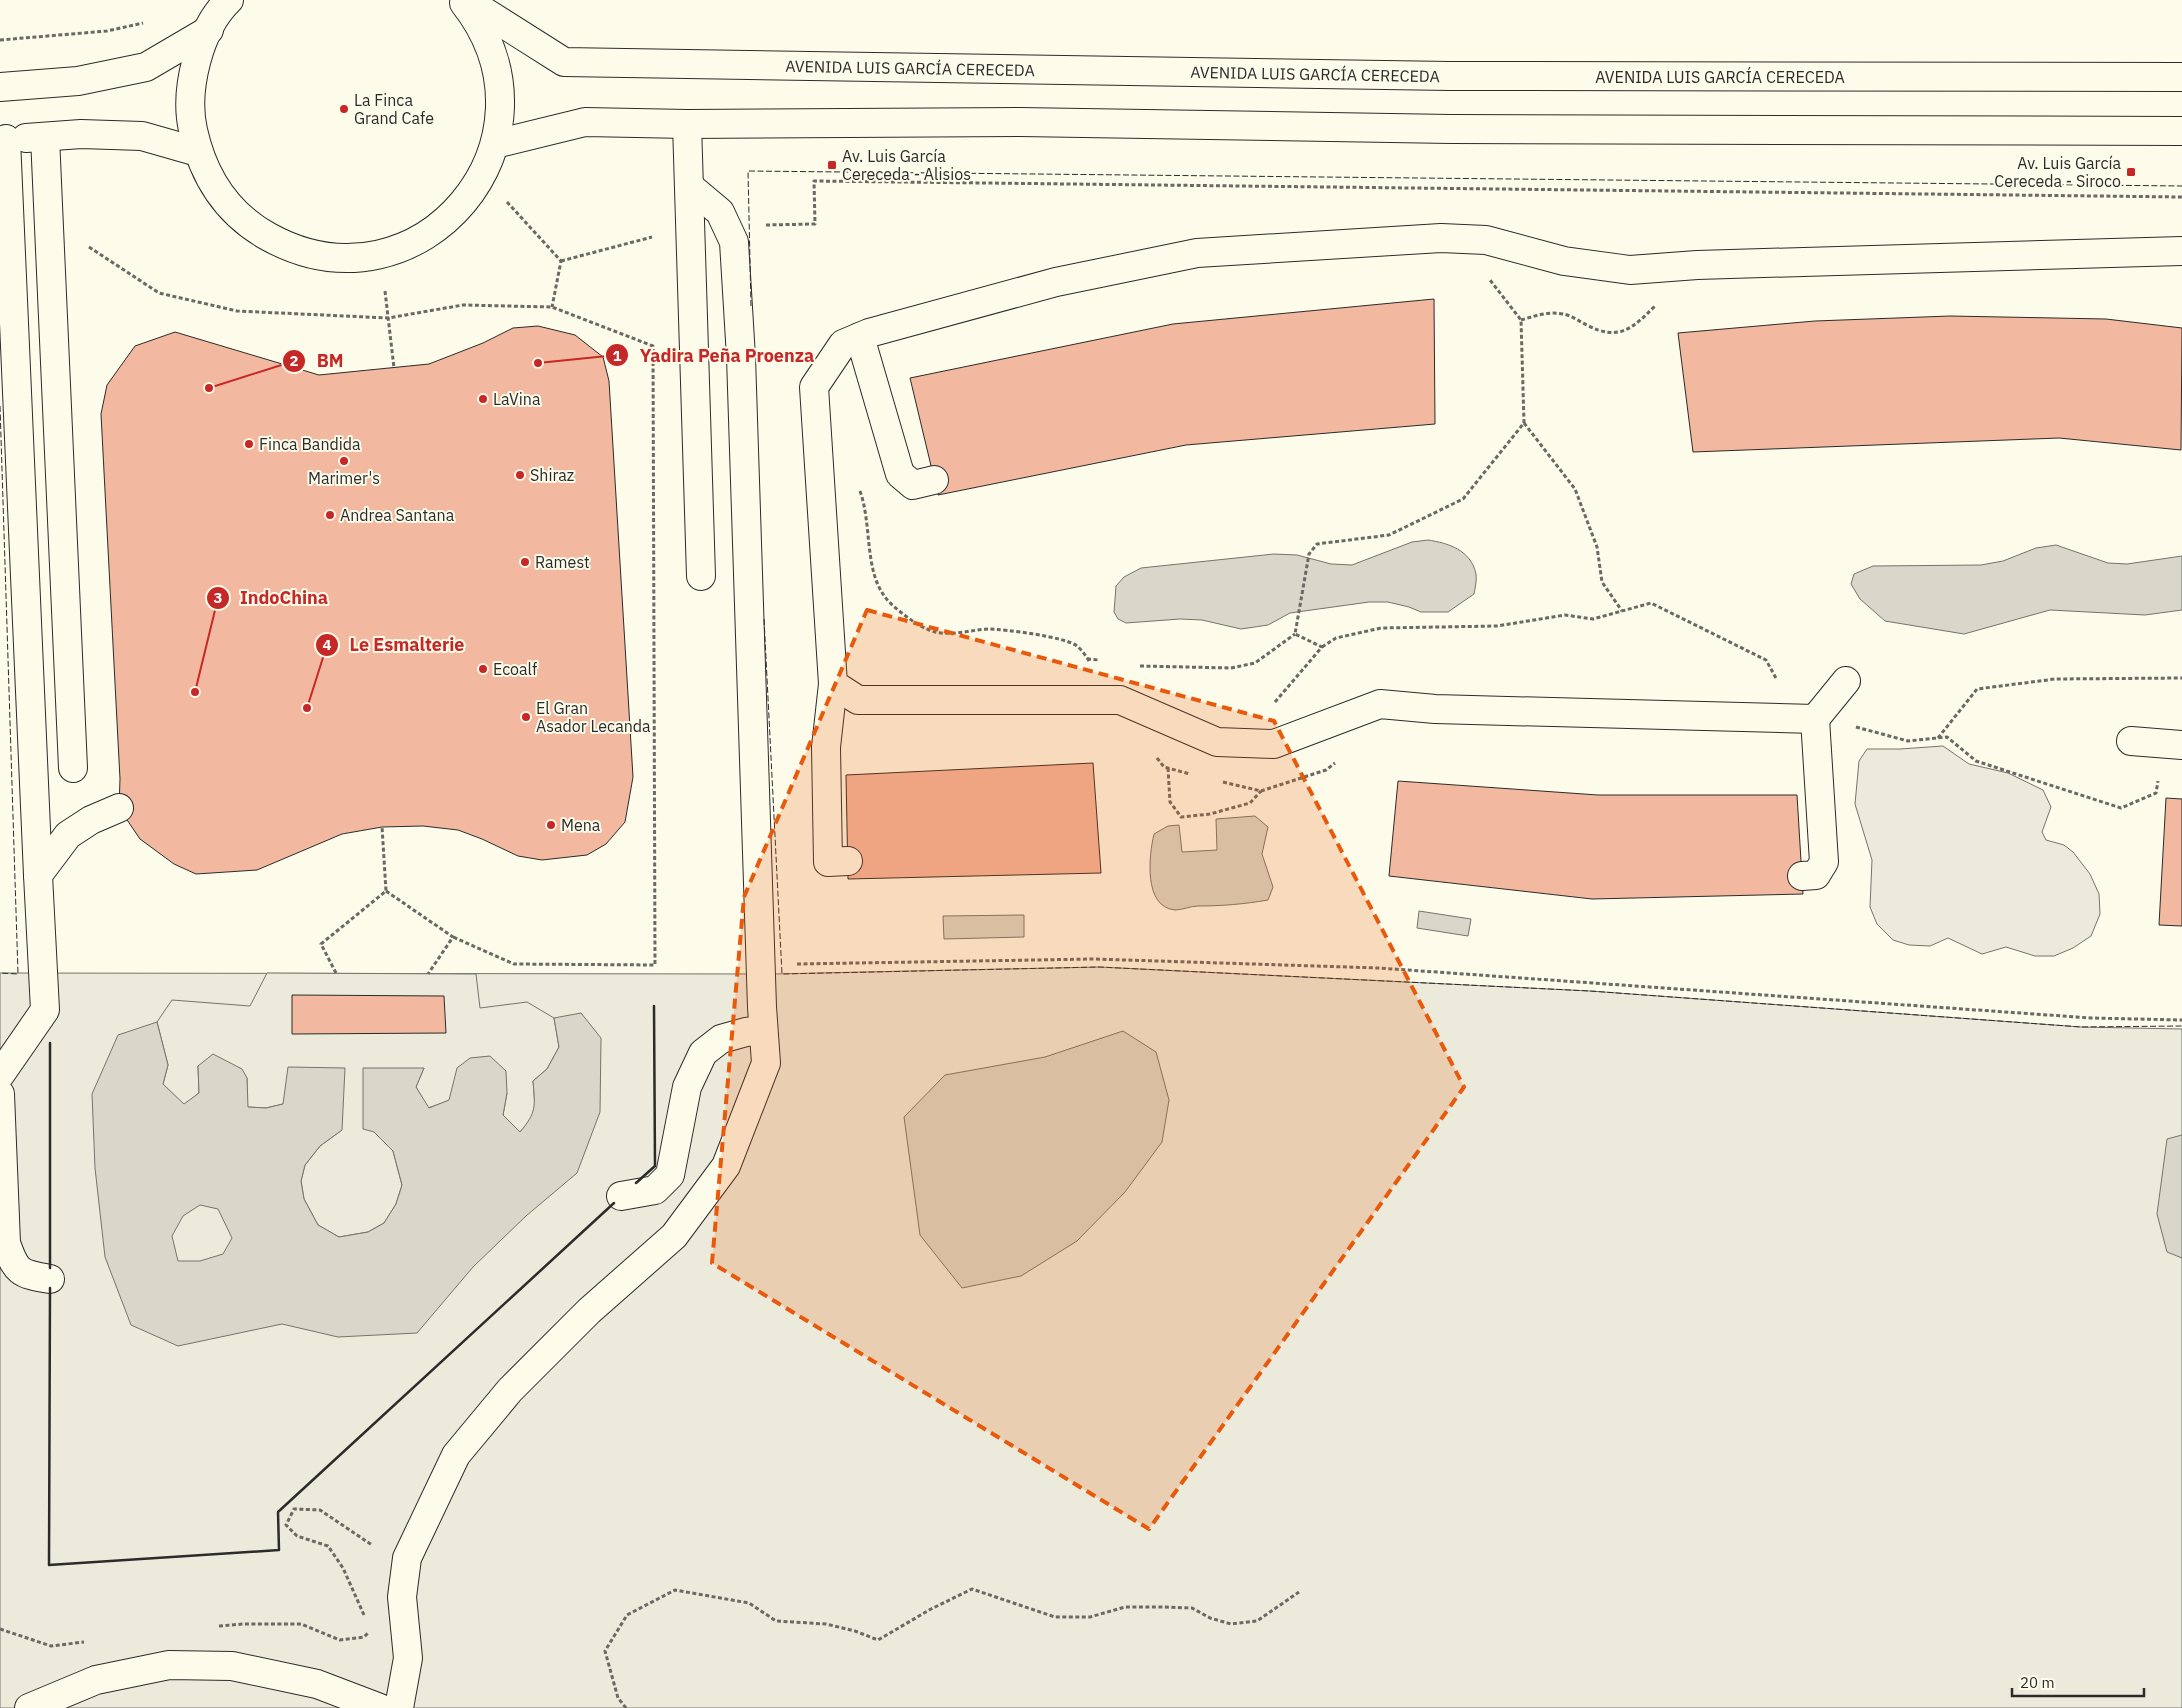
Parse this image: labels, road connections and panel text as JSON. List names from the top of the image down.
{
  "streets": {
    "street": ["AVENIDA LUIS GARCÍA CERECEDA"]
  },
  "places": {
    "other": [
      "La Finca Grand Cafe",
      "Yadira Peña Proenza",
      "BM",
      "LaVina",
      "Finca Bandida",
      "Marimer's",
      "Shiraz",
      "Andrea Santana",
      "Ramest",
      "Ecoalf",
      "IndoChina",
      "Le Esmalterie",
      "El Gran Asador Lecanda",
      "Mena"
    ],
    "transit": ["Av. Luis García Cereceda - Alisios", "Av. Luis García Cereceda - Siroco"]
  },
  "scale_bar": "20 m"
}
